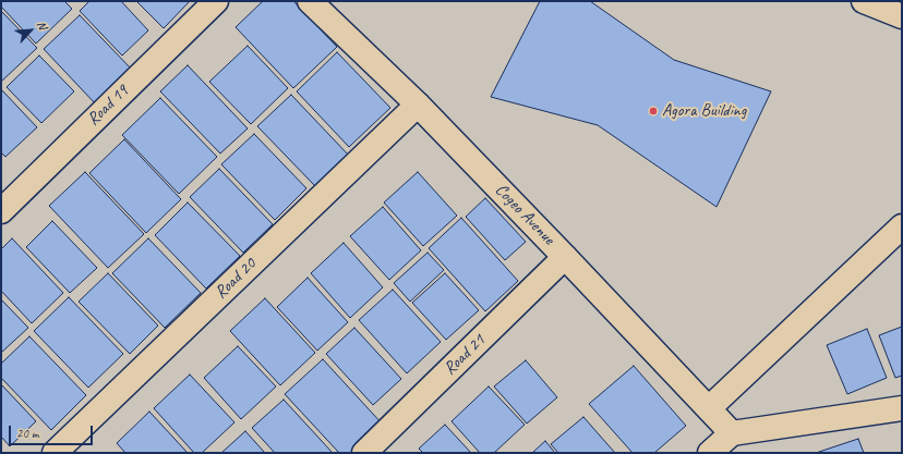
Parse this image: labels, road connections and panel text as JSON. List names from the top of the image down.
{
  "streets": {
    "street": [
      "Road 19",
      "Cogeo Avenue",
      "Road 20",
      "Road 21"
    ]
  },
  "crossings": [
    ["Cogeo Avenue", "Road 20"],
    ["Cogeo Avenue", "Road 21"]
  ],
  "places": ["Agora Building"],
  "scale_bar": "20 m",
  "north": "top right"
}
